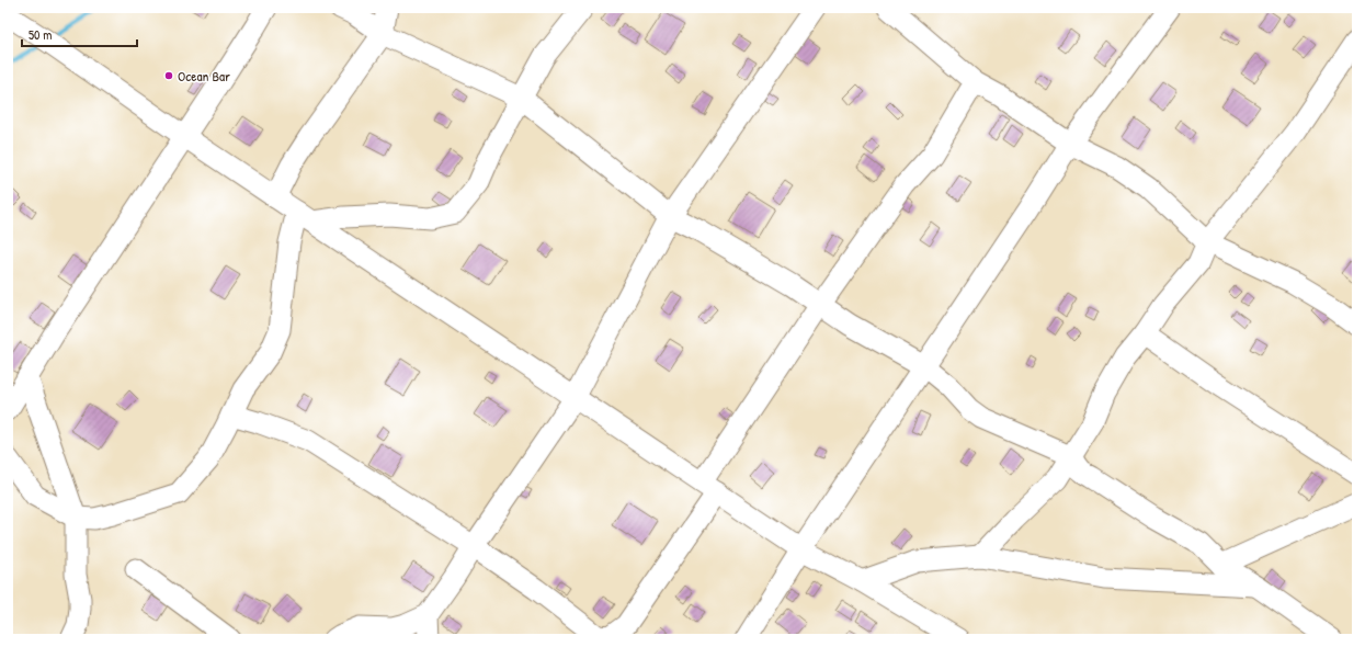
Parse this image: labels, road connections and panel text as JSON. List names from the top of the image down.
{
  "places": ["Ocean Bar"],
  "scale_bar": "50 m"
}
